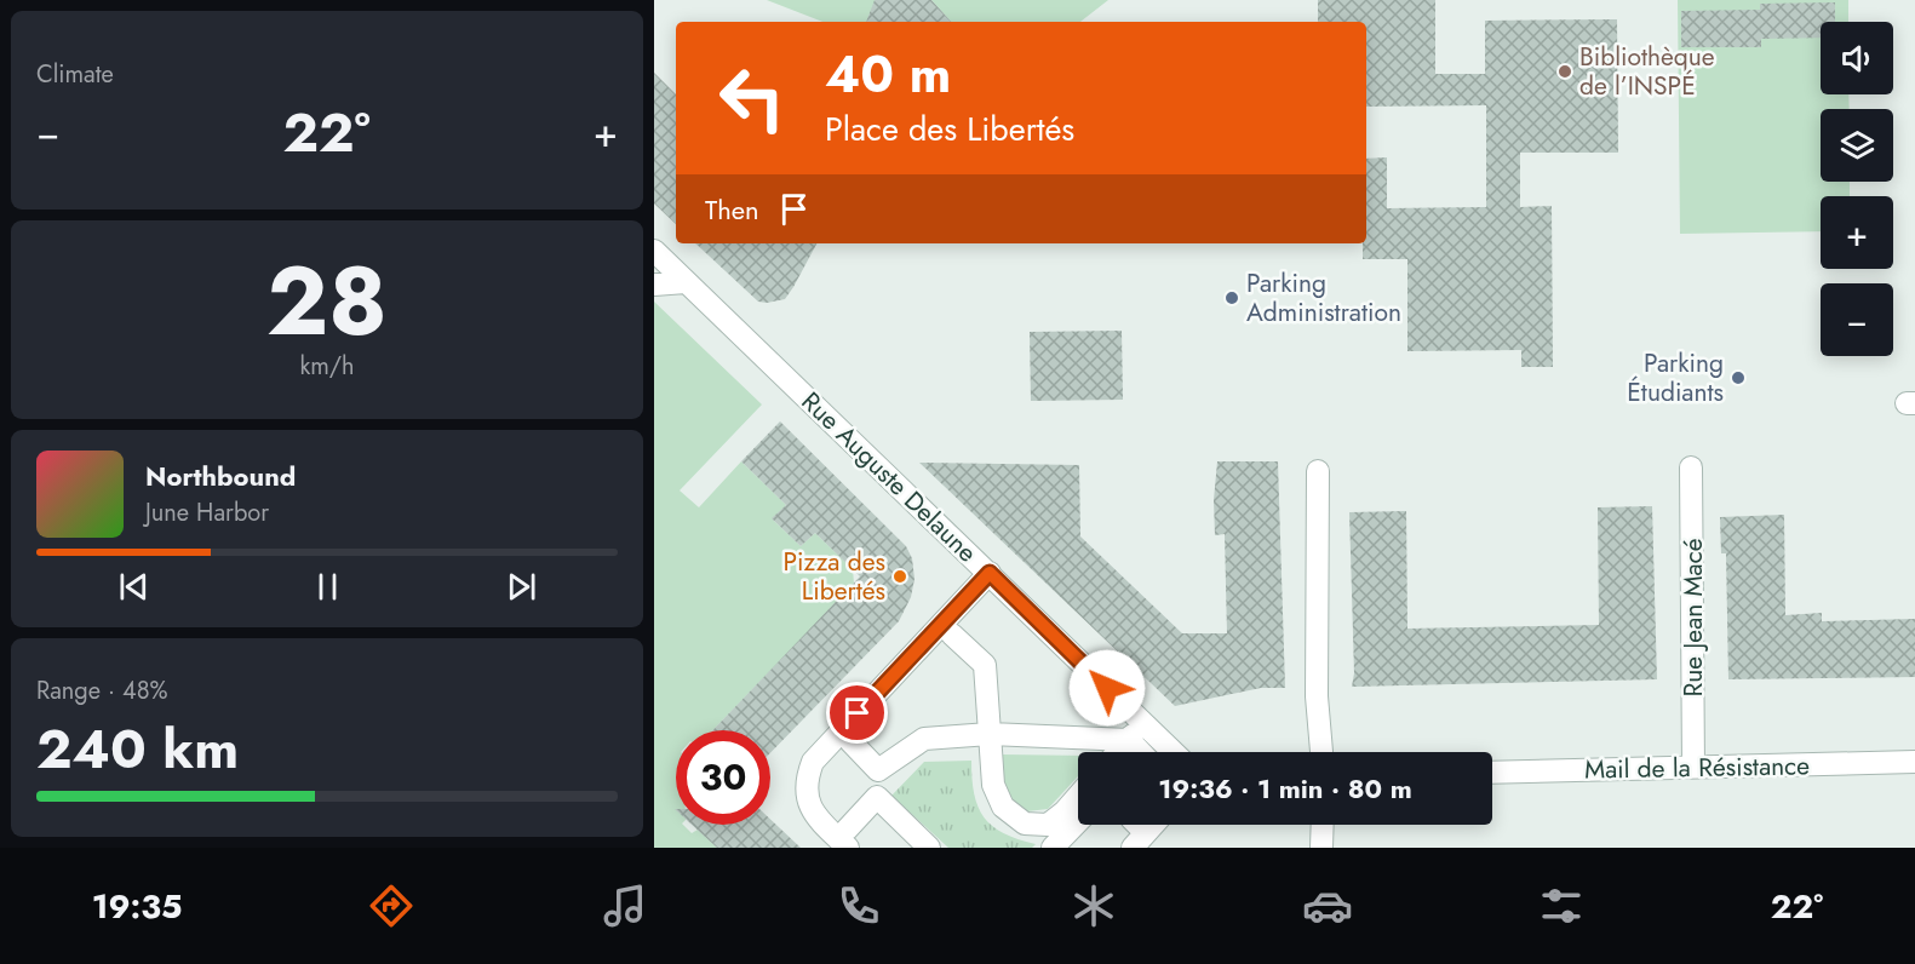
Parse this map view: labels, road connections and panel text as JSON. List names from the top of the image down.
{
  "streets": {
    "street": ["Rue Auguste Delaune", "Rue Jean Macé", "Mail de la Résistance"]
  },
  "crossings": [
    ["Rue Jean Macé", "Mail de la Résistance"]
  ],
  "places": [
    "Bibliothèque de l’INSPÉ",
    "Parking Administration",
    "Parking Étudiants",
    "Pizza des Libertés"
  ],
  "page": {
    "tile": [
      "Climate",
      ["28", "km/h"],
      ["Range · 48%", "240 km"]
    ],
    "map_buttons": ["+", "−"],
    "turn": ["40 m", "Place des Libertés"],
    "heat": ["−", "22°", "+"],
    "then": "Then",
    "song": ["Northbound", "June Harbor"],
    "limit": "30",
    "trip": "19:36 · 1 min · 80 m",
    "tabs": ["19:35", "22°"]
  }
}
